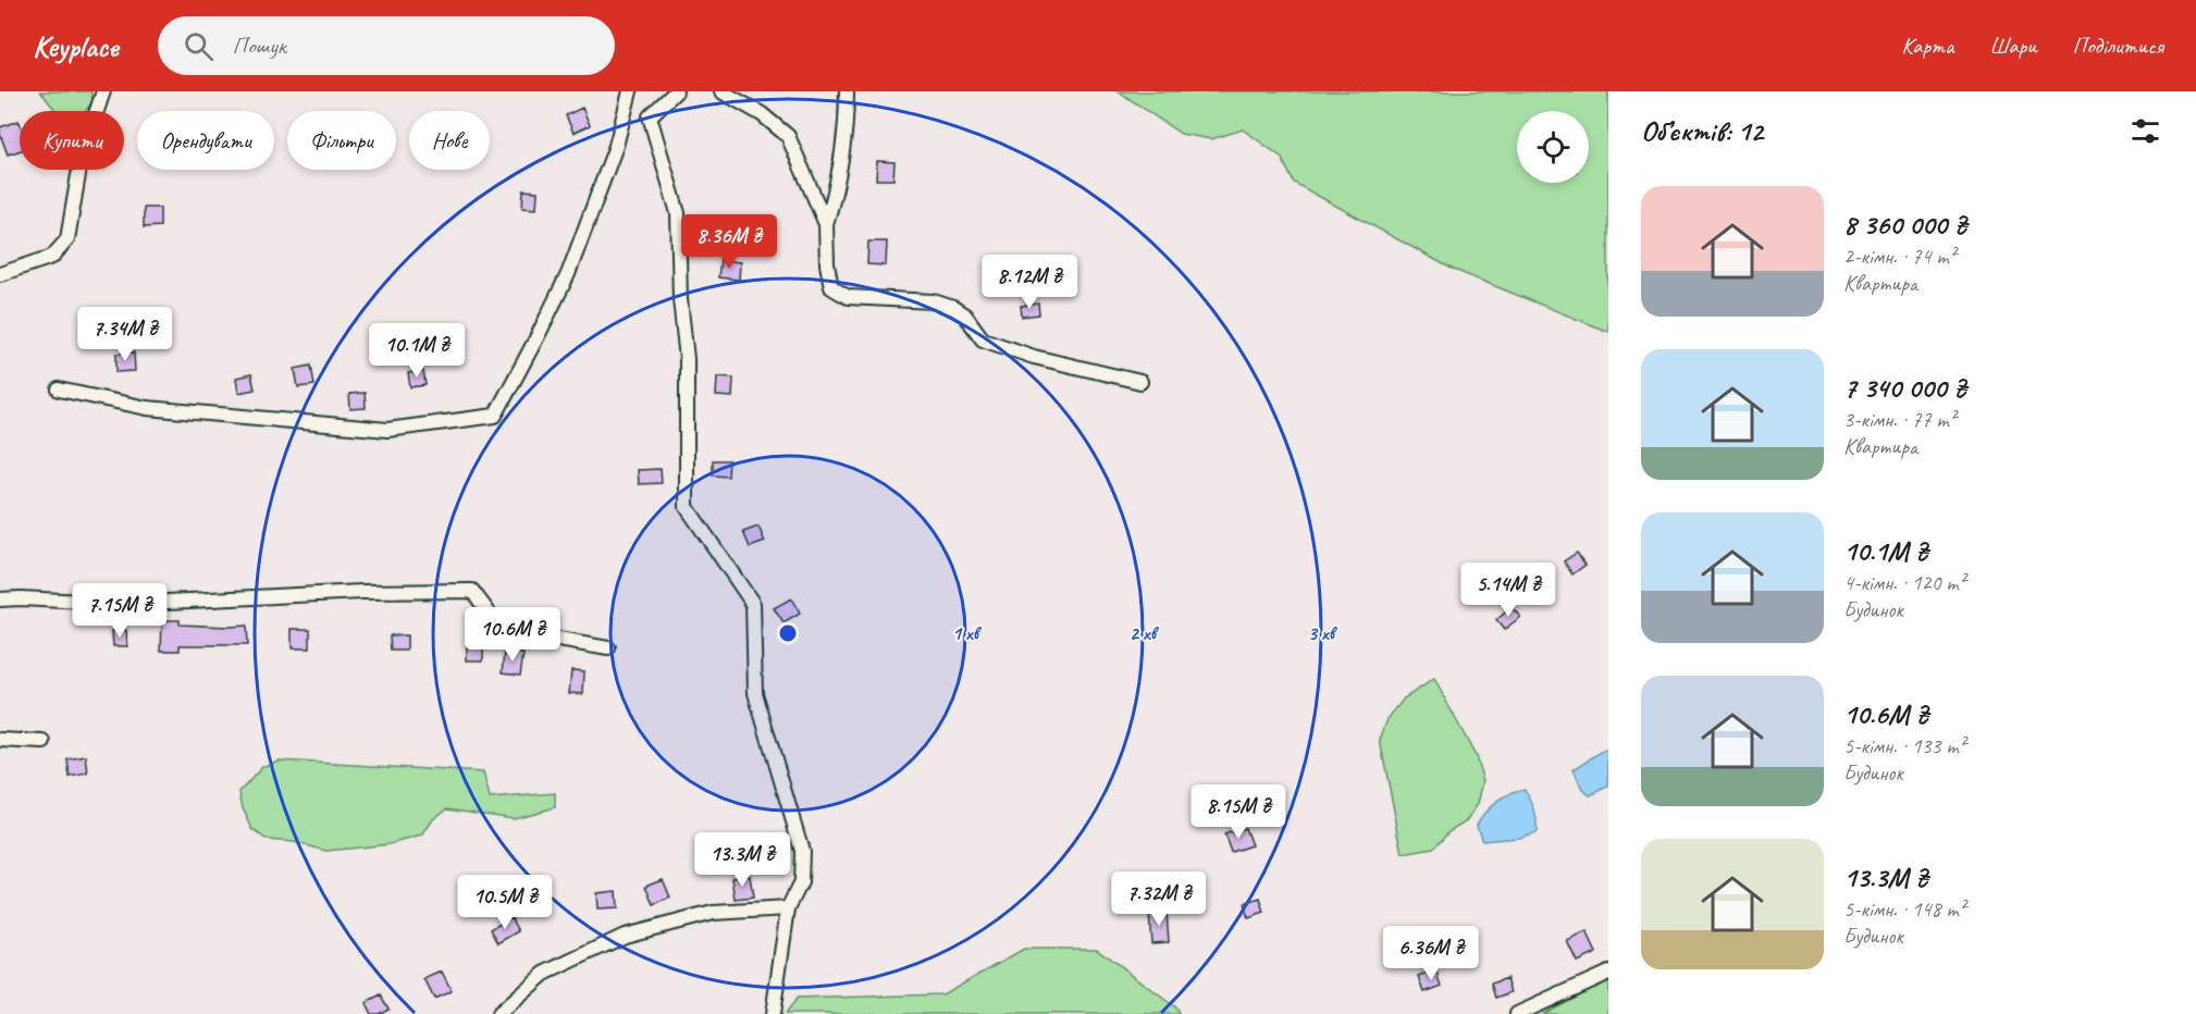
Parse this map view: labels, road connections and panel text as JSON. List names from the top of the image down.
{
  "page": {
    "header": "Keyplace",
    "search": "Пошук",
    "nav": ["Карта", "Шари", "Поділитися"],
    "heading": "Об’єктів: 12",
    "chip": [
      "Купити",
      "Орендувати",
      "Фільтри",
      "Нове"
    ],
    "list": [
      {
        "name": "8 360 000 ₴",
        "note": "2-кімн. · 74 m² · Квартира"
      },
      {
        "name": "7 340 000 ₴",
        "note": "3-кімн. · 77 m² · Квартира"
      },
      {
        "name": "10.1M ₴",
        "note": "4-кімн. · 120 m² · Будинок"
      },
      {
        "name": "10.6M ₴",
        "note": "5-кімн. · 133 m² · Будинок"
      },
      {
        "name": "13.3M ₴",
        "note": "5-кімн. · 148 m² · Будинок"
      }
    ],
    "price": [
      "8.36M ₴",
      "8.12M ₴",
      "7.34M ₴",
      "10.1M ₴",
      "5.14M ₴",
      "7.15M ₴",
      "10.6M ₴",
      "8.15M ₴",
      "13.3M ₴",
      "7.32M ₴",
      "10.5M ₴",
      "6.36M ₴"
    ]
  },
  "rings": ["1 хв", "2 хв", "3 хв"]
}
